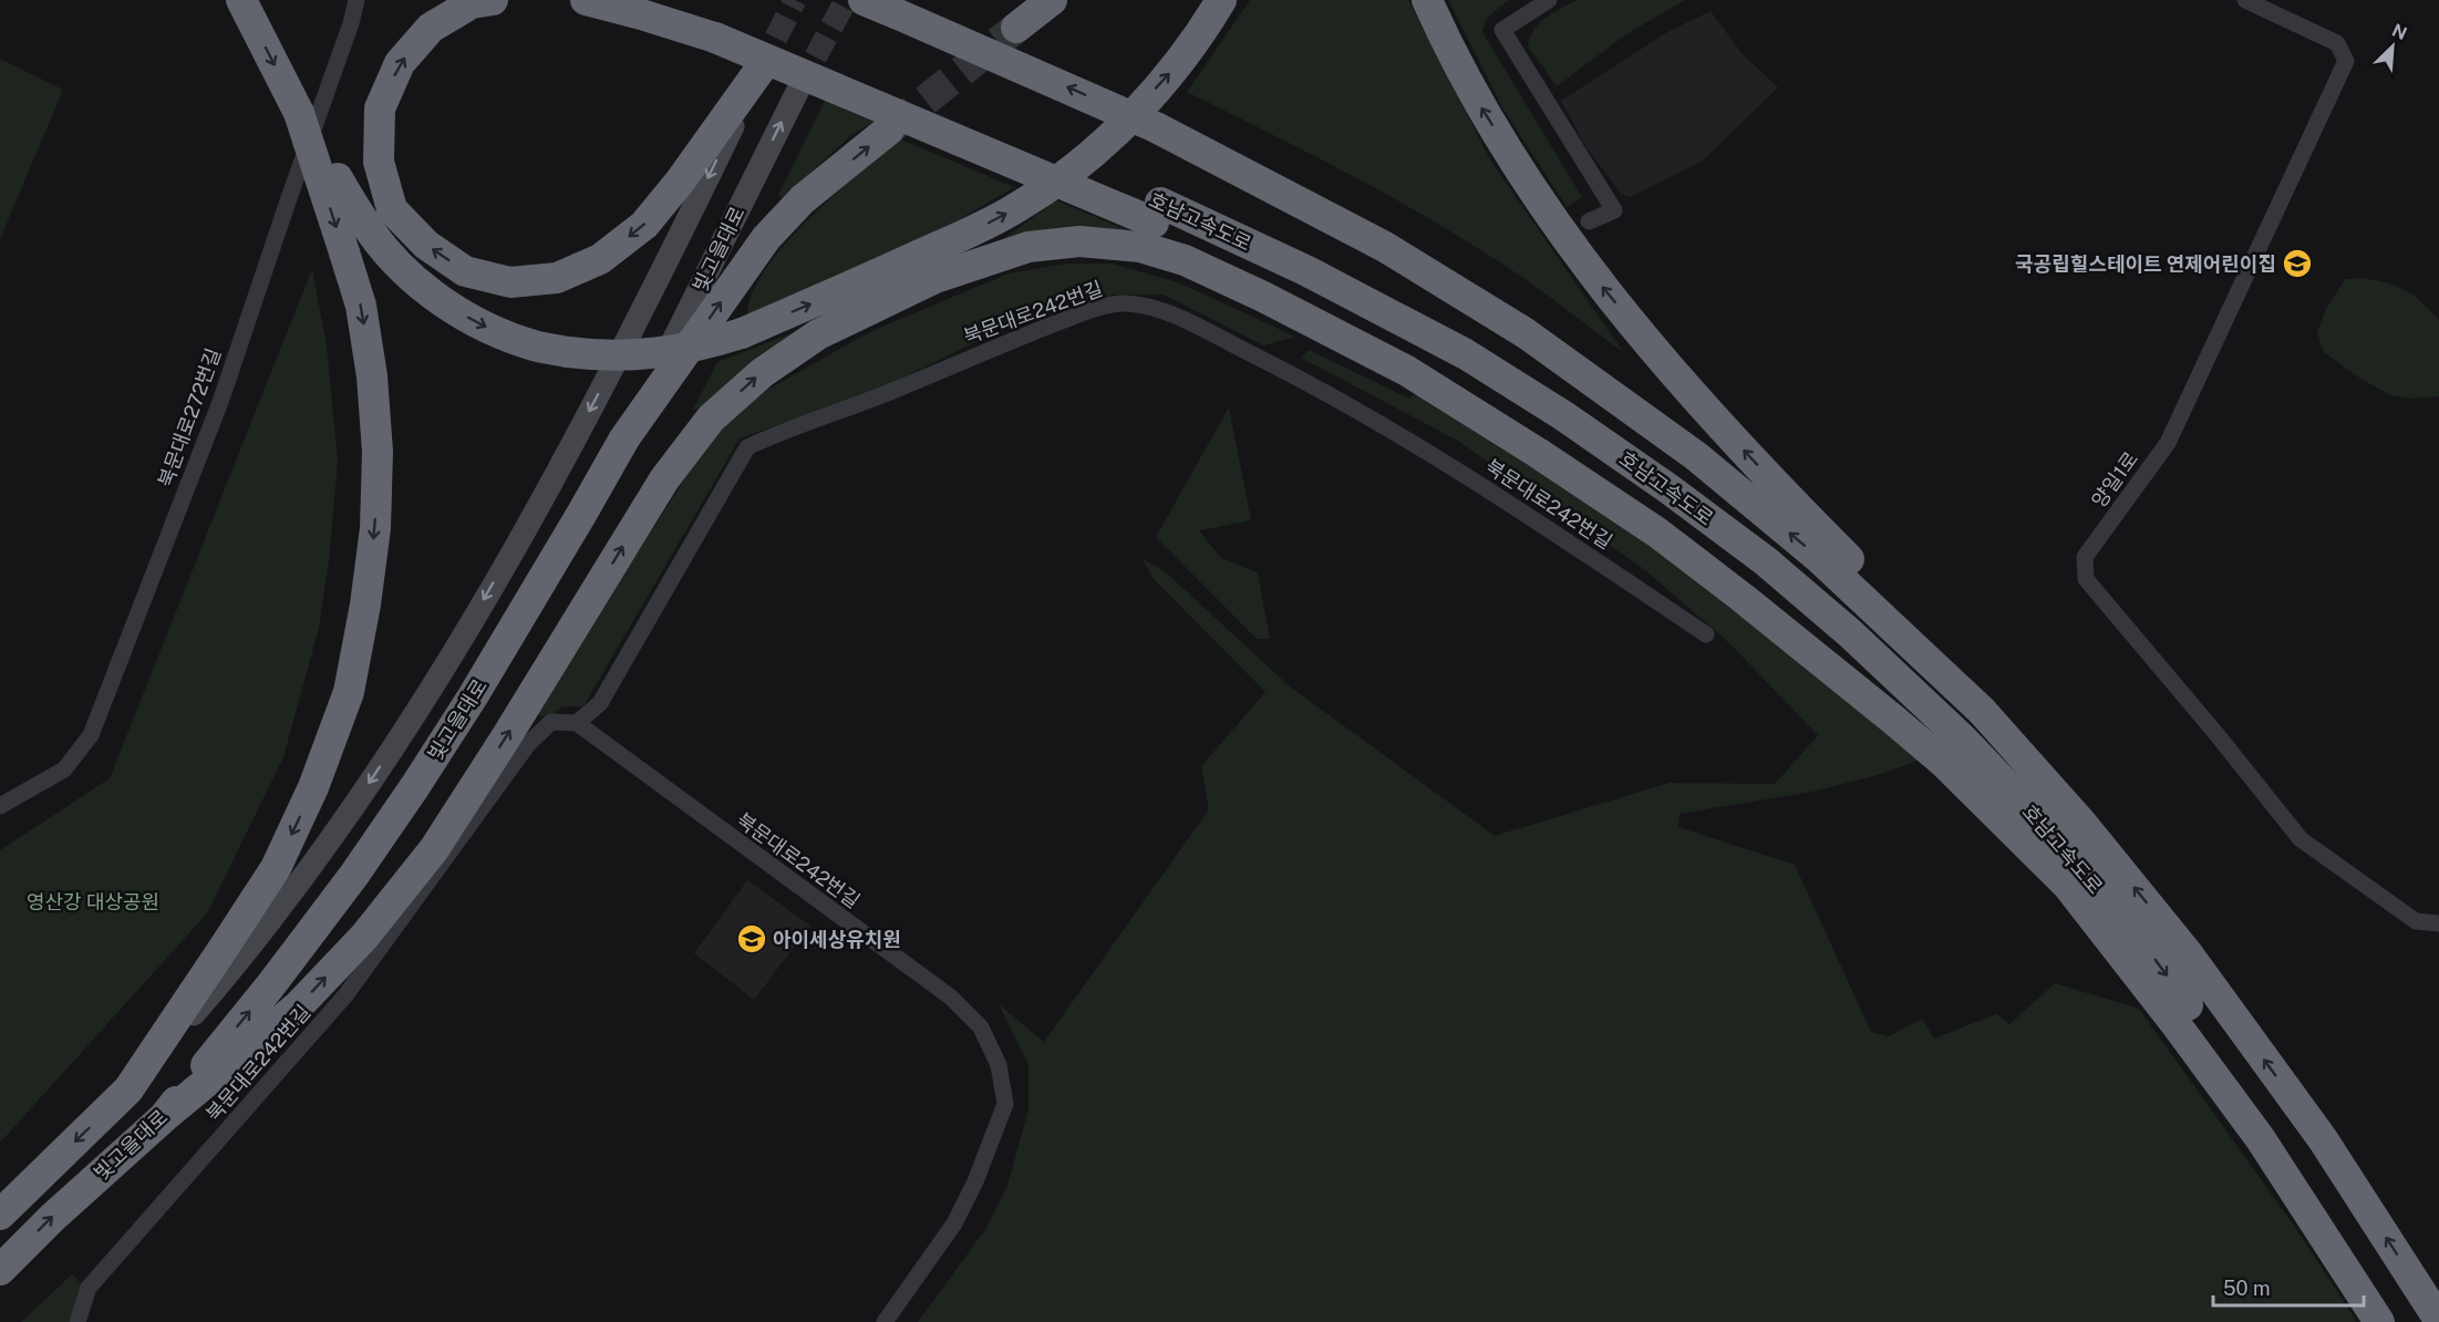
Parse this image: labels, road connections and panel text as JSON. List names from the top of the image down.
{
  "streets": {
    "highway": ["호남고속도로", "빛고을대로"],
    "street": ["북문대로242번길", "북문대로272번길", "양일1로"]
  },
  "parks": ["영산강 대상공원"],
  "places": {
    "school or university": ["국공립힐스테이트 연제어린이집", "아이세상유치원"]
  },
  "scale_bar": "50 m",
  "north": "top right"
}
